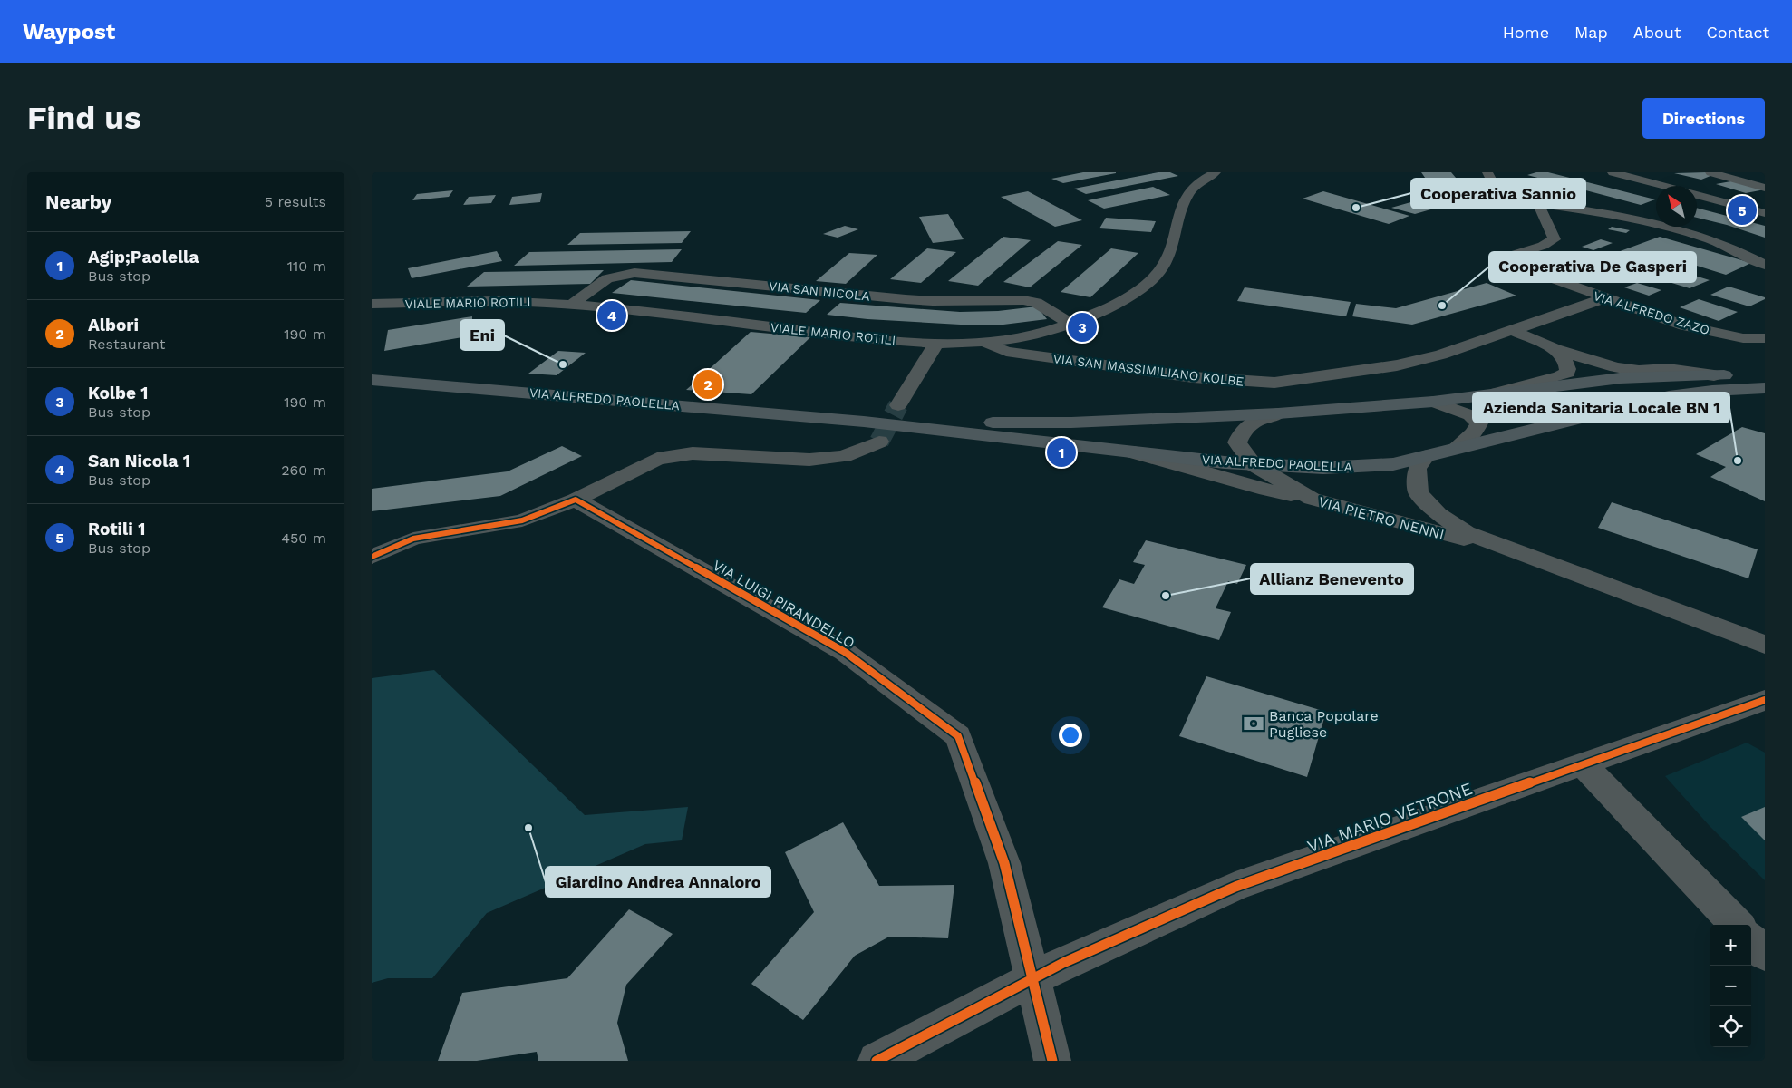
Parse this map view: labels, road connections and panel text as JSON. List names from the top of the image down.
{
  "streets": {
    "main road": ["VIA ALFREDO PAOLELLA"],
    "street": [
      "VIA SAN NICOLA",
      "VIALE MARIO ROTILI",
      "VIA ALFREDO ZAZO",
      "VIA SAN MASSIMILIANO KOLBE",
      "VIA PIETRO NENNI",
      "VIA LUIGI PIRANDELLO",
      "VIA MARIO VETRONE"
    ]
  },
  "crossings": [
    ["VIA SAN NICOLA", "VIALE MARIO ROTILI"],
    ["VIALE MARIO ROTILI", "VIA SAN MASSIMILIANO KOLBE"],
    ["VIA ALFREDO ZAZO", "VIA SAN MASSIMILIANO KOLBE"],
    ["VIA ALFREDO PAOLELLA", "VIA PIETRO NENNI"],
    ["VIA LUIGI PIRANDELLO", "VIA MARIO VETRONE"]
  ],
  "places": {
    "other": [
      "Cooperativa Sannio",
      "Cooperativa De Gasperi",
      "Eni",
      "Azienda Sanitaria Locale BN 1",
      "Allianz Benevento",
      "Giardino Andrea Annaloro"
    ],
    "bank": ["Banca Popolare Pugliese"]
  },
  "north": "top left",
  "page": {
    "header": "Waypost",
    "nav": [
      "Home",
      "Map",
      "About",
      "Contact"
    ],
    "buttons": "Directions",
    "title": "Find us",
    "heading": ["Nearby", "5 results"],
    "pins": [
      "5",
      "4",
      "3",
      "2",
      "1"
    ],
    "list": [
      {
        "mark": "1",
        "name": "Agip;Paolella",
        "note": "Bus stop",
        "value": "110 m"
      },
      {
        "mark": "2",
        "name": "Albori",
        "note": "Restaurant",
        "value": "190 m"
      },
      {
        "mark": "3",
        "name": "Kolbe 1",
        "note": "Bus stop",
        "value": "190 m"
      },
      {
        "mark": "4",
        "name": "San Nicola 1",
        "note": "Bus stop",
        "value": "260 m"
      },
      {
        "mark": "5",
        "name": "Rotili 1",
        "note": "Bus stop",
        "value": "450 m"
      }
    ],
    "map_buttons": ["+", "−"]
  }
}
